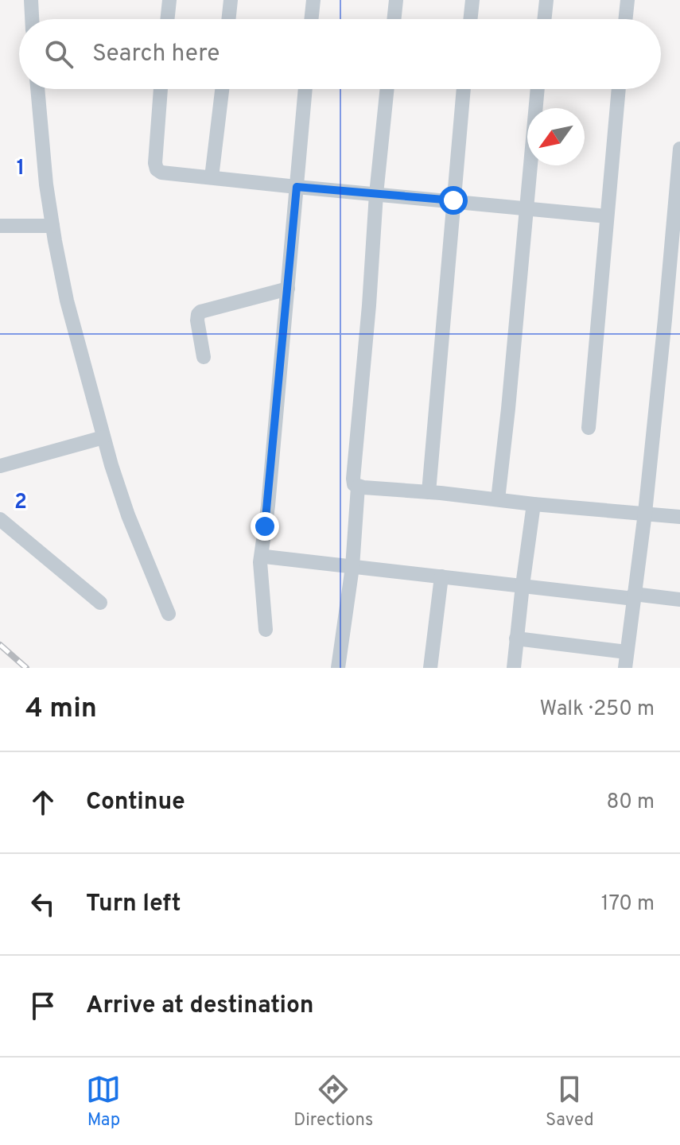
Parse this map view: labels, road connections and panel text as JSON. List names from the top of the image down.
{
  "north": "bottom left",
  "page": {
    "search": "Search here",
    "heading": ["4 min", "Walk · 250 m"],
    "list": [
      ["Continue", "80 m"],
      ["Turn left", "170 m"],
      "Arrive at destination"
    ],
    "nav": ["Map", "Directions", "Saved"]
  },
  "grid": {
    "rows": ["1", "2"]
  }
}
